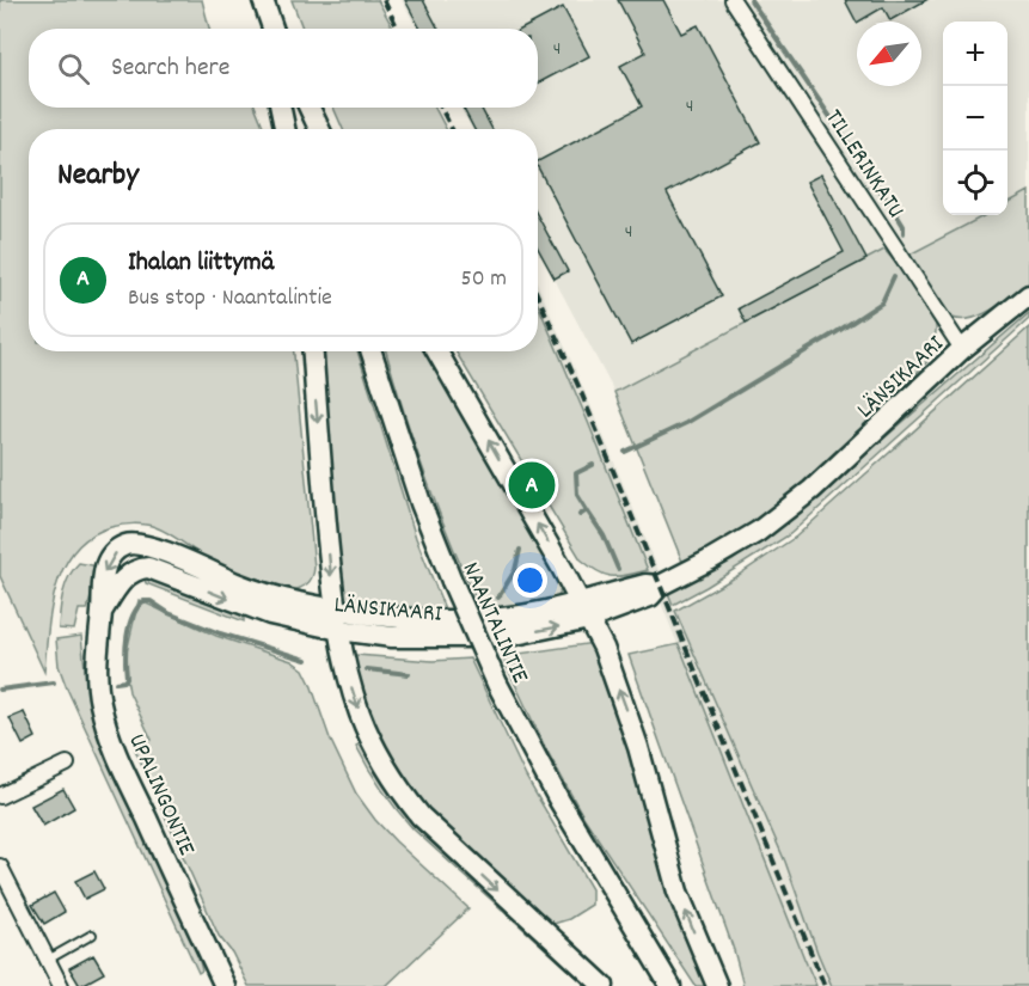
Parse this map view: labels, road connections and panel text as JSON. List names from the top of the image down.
{
  "streets": {
    "main road": ["LÄNSIKAARI", "NAANTALINTIE", "UPALINGONTIE"],
    "street": ["TILLERINKATU"]
  },
  "crossings": [
    ["TILLERINKATU", "LÄNSIKAARI"],
    ["LÄNSIKAARI", "UPALINGONTIE"]
  ],
  "house_numbers": ["4", "4", "4"],
  "north": "bottom left",
  "page": {
    "map_buttons": ["+", "−"],
    "search": "Search here",
    "heading": "Nearby",
    "list": [
      {
        "mark": "A",
        "name": "Ihalan liittymä",
        "note": "Bus stop · Naantalintie",
        "value": "50 m"
      }
    ],
    "pins": "A"
  }
}
